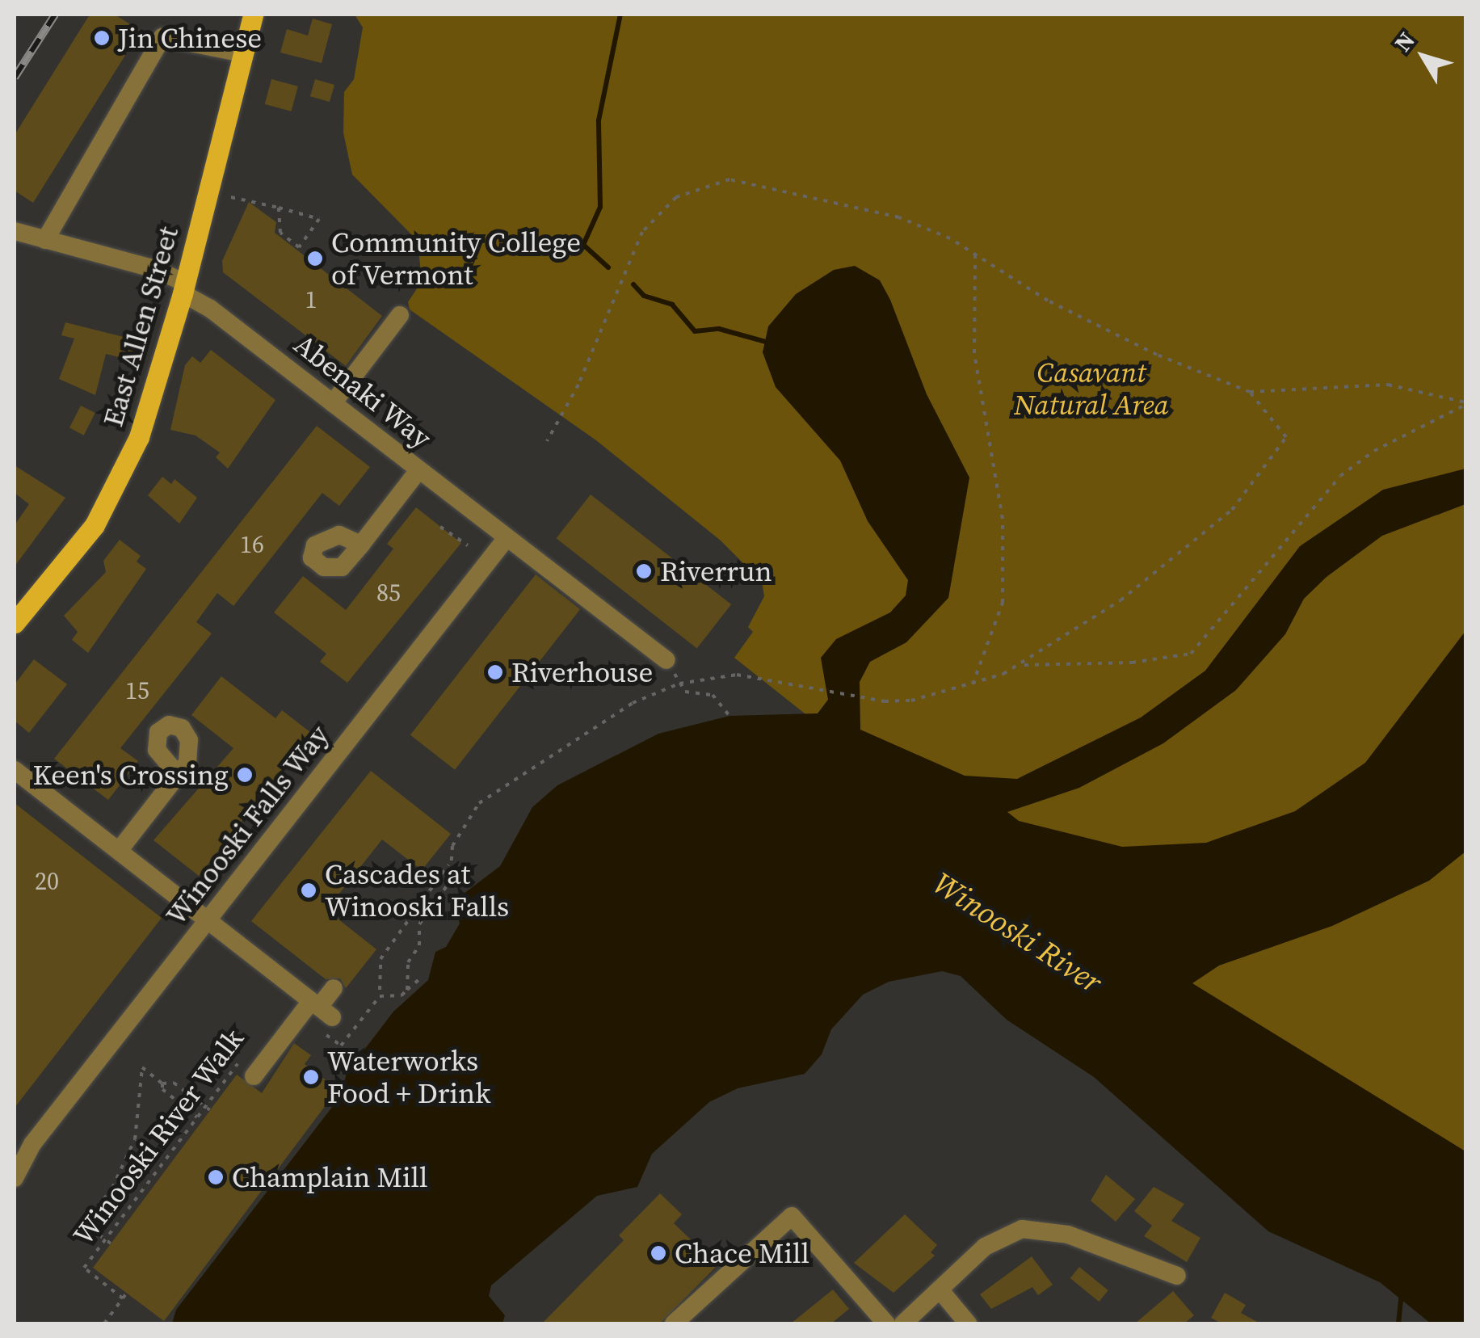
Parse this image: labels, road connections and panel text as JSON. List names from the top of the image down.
{
  "streets": {
    "main road": ["East Allen Street"],
    "street": ["Abenaki Way", "Winooski Falls Way"],
    "path": ["Winooski River Walk"]
  },
  "crossings": [
    ["East Allen Street", "Abenaki Way"],
    ["Abenaki Way", "Winooski Falls Way"]
  ],
  "water": ["Winooski River"],
  "parks": ["Casavant Natural Area"],
  "places": [
    "Jin Chinese",
    "Community College of Vermont",
    "Riverrun",
    "Riverhouse",
    "Keen's Crossing",
    "Cascades at Winooski Falls",
    "Waterworks Food + Drink",
    "Champlain Mill",
    "Chace Mill"
  ],
  "house_numbers": [
    "1",
    "16",
    "85",
    "15",
    "20"
  ],
  "north": "top left"
}
